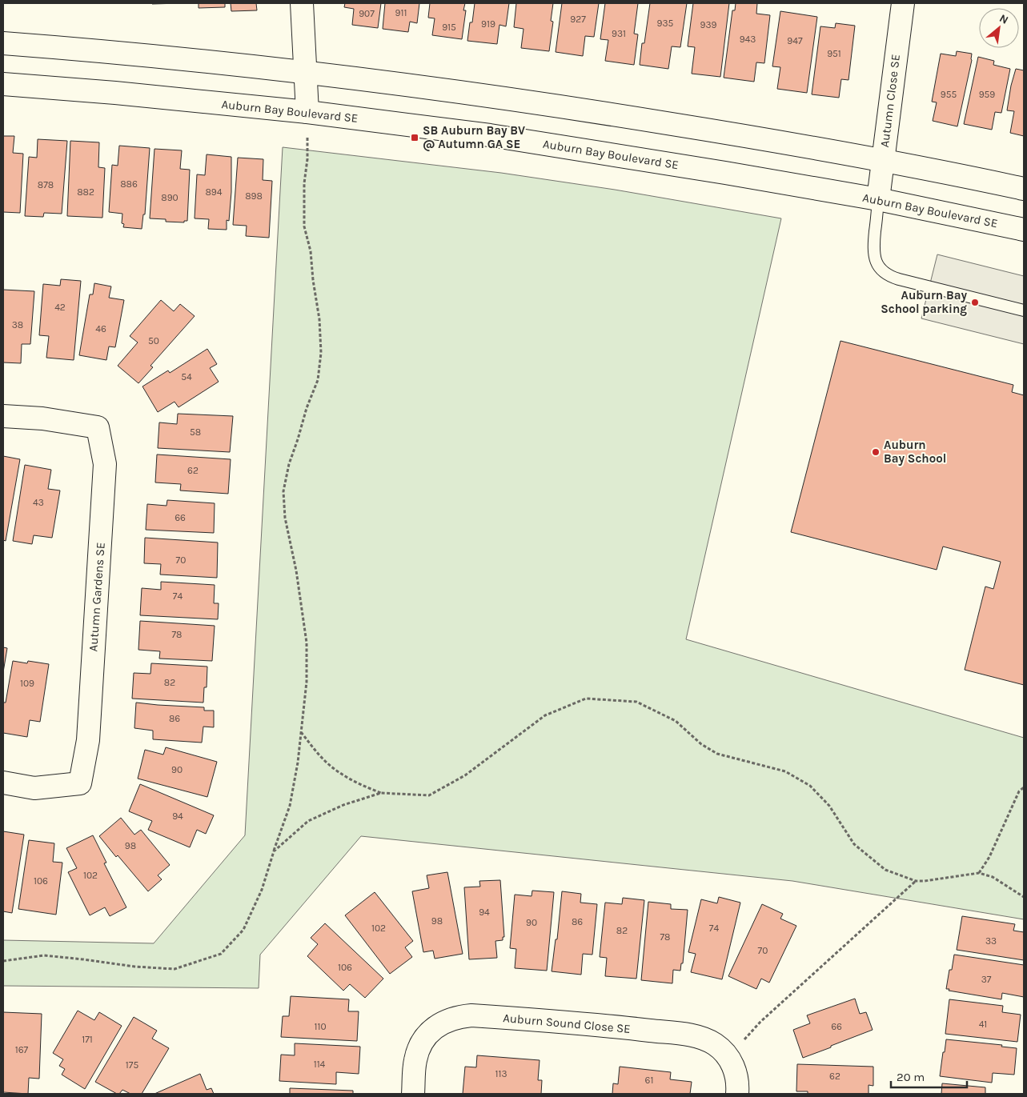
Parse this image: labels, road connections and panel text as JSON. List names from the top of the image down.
{
  "streets": {
    "street": [
      "Autumn Close SE",
      "Auburn Bay Boulevard SE",
      "Autumn Gardens SE",
      "Auburn Sound Close SE"
    ]
  },
  "crossings": [
    ["Autumn Close SE", "Auburn Bay Boulevard SE"]
  ],
  "places": {
    "transit": ["SB Auburn Bay BV @ Autumn GA SE"],
    "other": ["Auburn Bay School parking", "Auburn Bay School"]
  },
  "house_numbers": [
    "911",
    "907",
    "927",
    "935",
    "919",
    "939",
    "915",
    "931",
    "943",
    "947",
    "951",
    "955",
    "959",
    "886",
    "878",
    "882",
    "894",
    "898",
    "890",
    "42",
    "38",
    "46",
    "50",
    "54",
    "58",
    "62",
    "43",
    "66",
    "70",
    "74",
    "78",
    "82",
    "109",
    "86",
    "90",
    "94",
    "98",
    "102",
    "106",
    "94",
    "98",
    "86",
    "90",
    "102",
    "74",
    "82",
    "78",
    "33",
    "70",
    "106",
    "37",
    "41",
    "110",
    "66",
    "171",
    "167",
    "114",
    "175",
    "113",
    "62",
    "61"
  ],
  "scale_bar": "20 m",
  "north": "top right"
}
